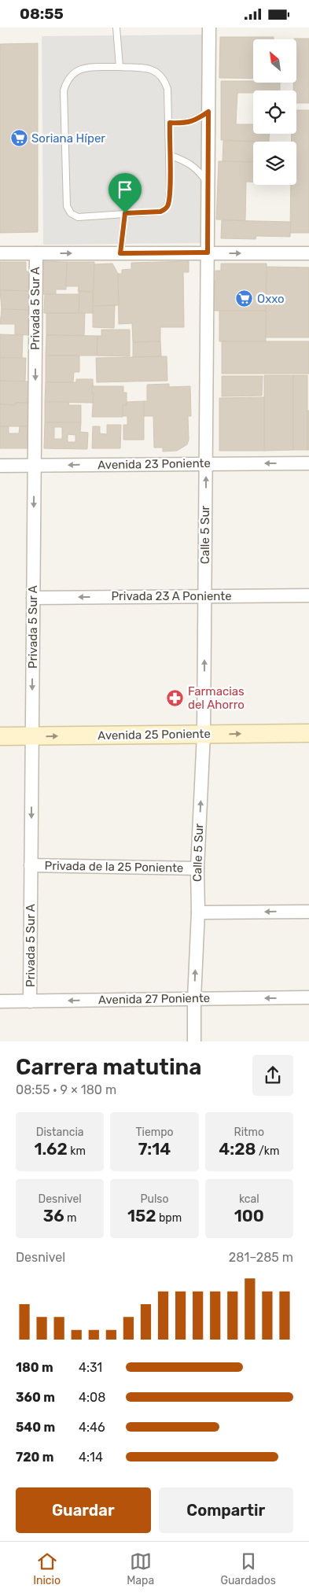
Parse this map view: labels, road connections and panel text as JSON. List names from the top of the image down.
{
  "streets": {
    "main road": ["Avenida 25 Poniente"],
    "street": [
      "Privada 5 Sur A",
      "Avenida 23 Poniente",
      "Calle 5 Sur",
      "Privada 23 A Poniente",
      "Privada de la 25 Poniente",
      "Avenida 27 Poniente"
    ]
  },
  "crossings": [
    ["Privada 5 Sur A", "Avenida 23 Poniente"],
    ["Privada 5 Sur A", "Privada 23 A Poniente"],
    ["Privada 5 Sur A", "Avenida 25 Poniente"],
    ["Privada 5 Sur A", "Privada de la 25 Poniente"],
    ["Privada 5 Sur A", "Avenida 27 Poniente"],
    ["Avenida 23 Poniente", "Calle 5 Sur"],
    ["Calle 5 Sur", "Privada 23 A Poniente"],
    ["Calle 5 Sur", "Avenida 25 Poniente"],
    ["Calle 5 Sur", "Privada de la 25 Poniente"],
    ["Calle 5 Sur", "Avenida 27 Poniente"]
  ],
  "one_way": [
    "Privada 5 Sur A",
    "Avenida 23 Poniente",
    "Calle 5 Sur",
    "Privada 23 A Poniente",
    "Avenida 25 Poniente"
  ],
  "places": {
    "supermarket": ["Soriana Híper", "Oxxo"],
    "pharmacy": ["Farmacias del Ahorro"]
  },
  "north": "top left",
  "page": {
    "status": "08:55",
    "heading": ["Carrera matutina", "08:55 · 9 × 180 m"],
    "stats": [
      ["Distancia", "1.62 km"],
      ["Tiempo", "7:14"],
      ["Ritmo", "4:28 /km"],
      ["Desnivel", "36 m"],
      ["Pulso", "152 bpm"],
      ["kcal", "100"]
    ],
    "chart": ["Desnivel", "281–285 m"],
    "list": [
      {
        "name": "180 m",
        "note": "4:31"
      },
      {
        "name": "360 m",
        "note": "4:08"
      },
      {
        "name": "540 m",
        "note": "4:46"
      },
      {
        "name": "720 m",
        "note": "4:14"
      }
    ],
    "buttons": ["Guardar", "Compartir"],
    "tabs": ["Inicio", "Mapa", "Guardados"]
  }
}
